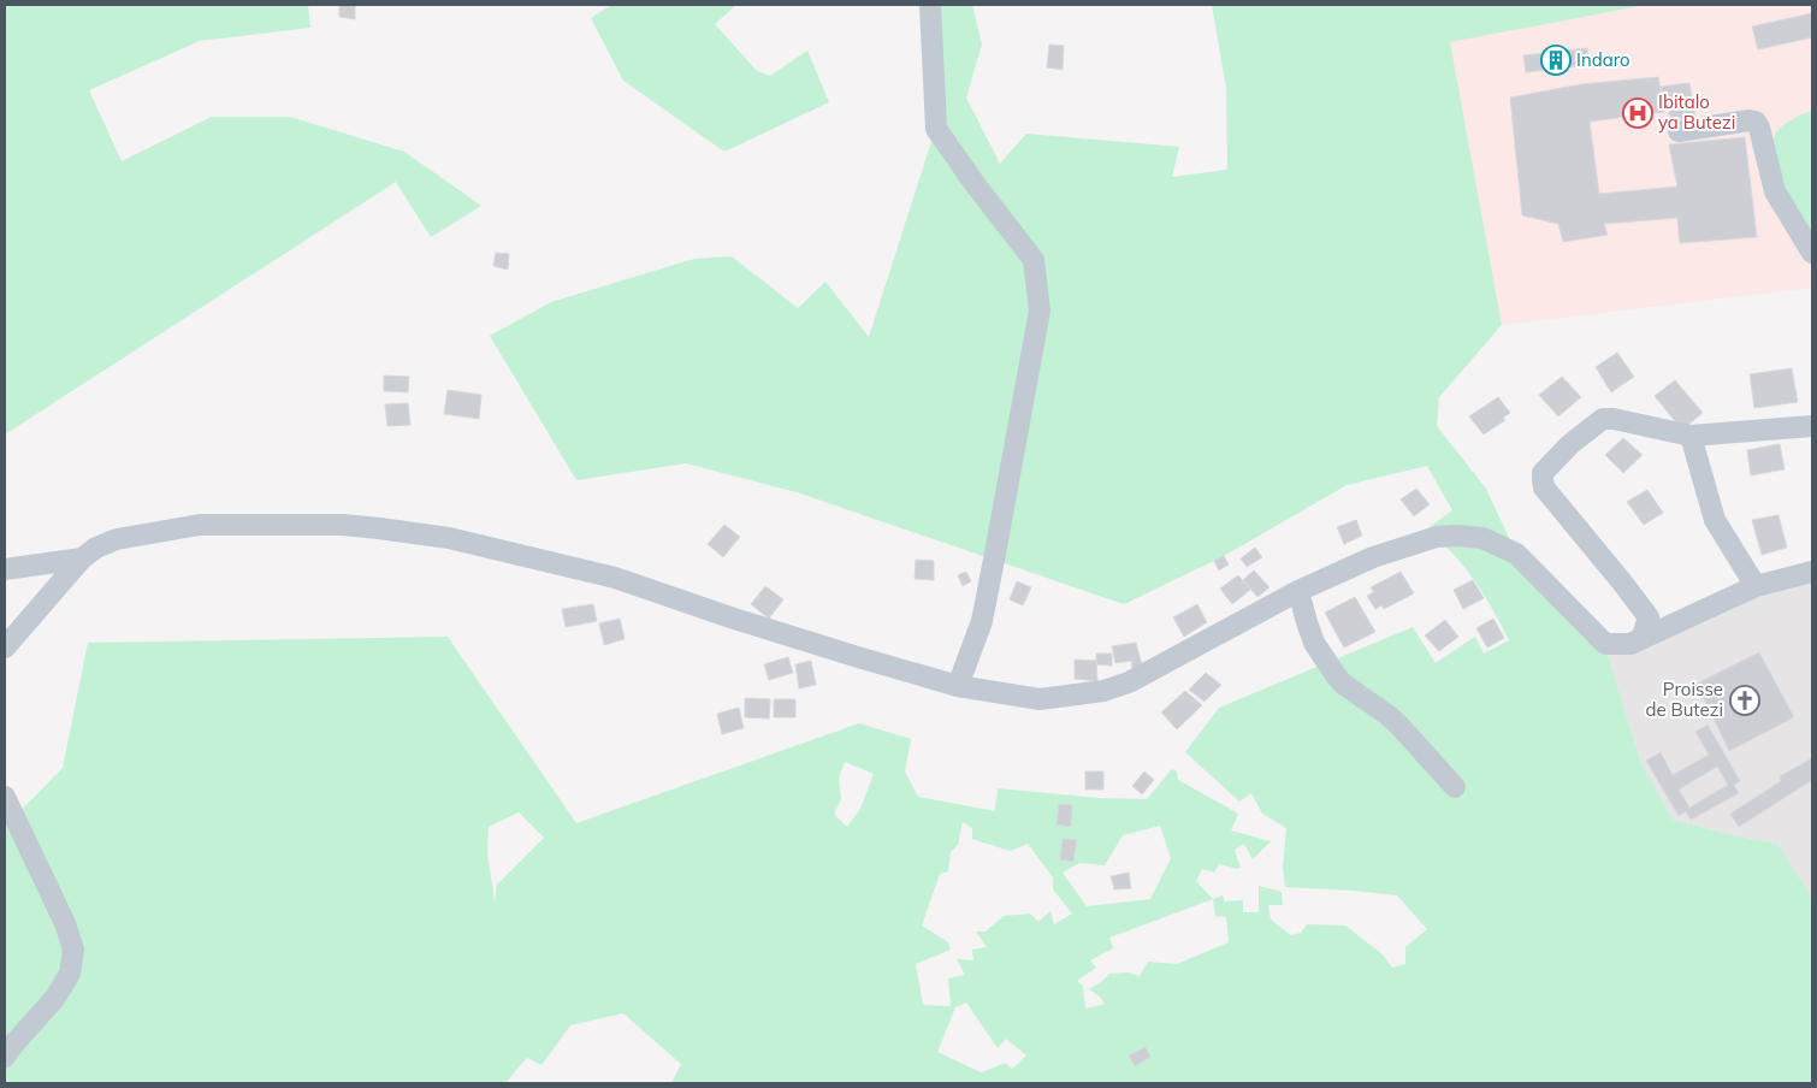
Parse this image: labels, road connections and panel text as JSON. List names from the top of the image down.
{
  "places": {
    "building": ["Indaro"],
    "hospital": ["Ibitalo ya Butezi"],
    "church": ["Proisse de Butezi"]
  }
}
